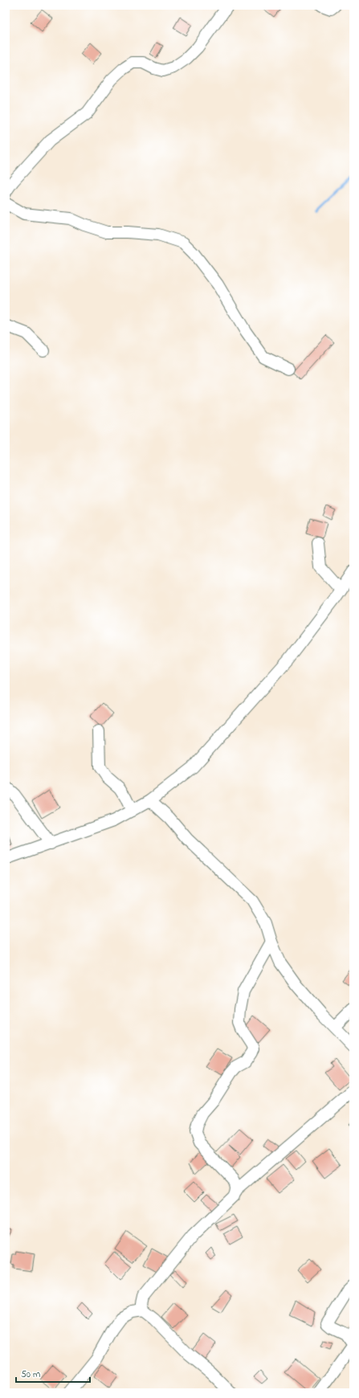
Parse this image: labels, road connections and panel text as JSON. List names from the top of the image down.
{
  "scale_bar": "50 m"
}
